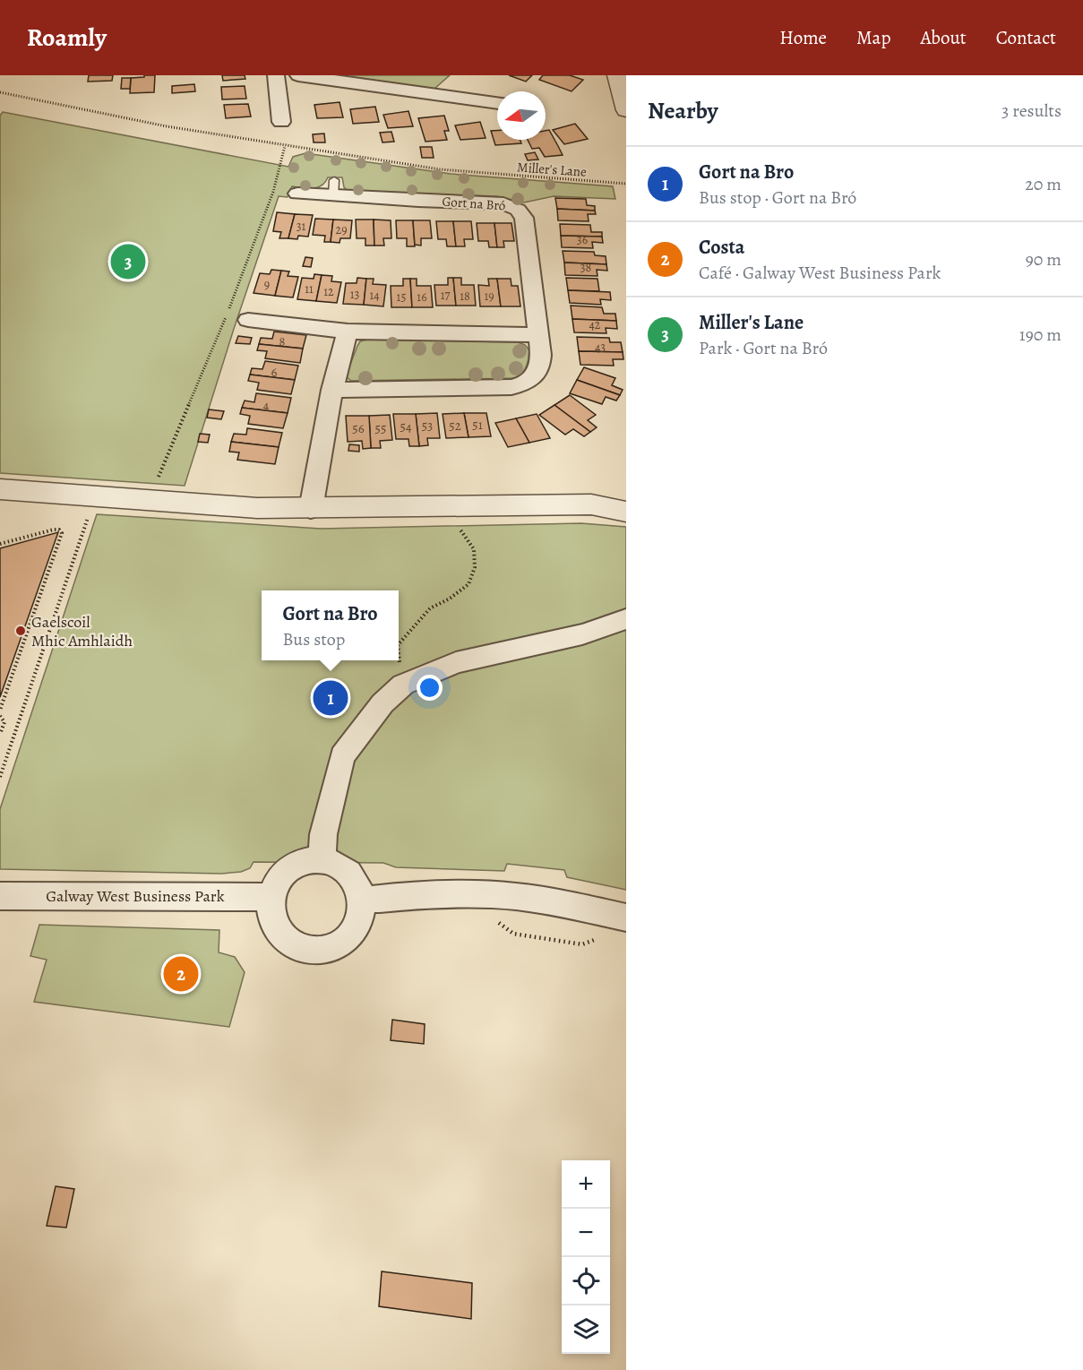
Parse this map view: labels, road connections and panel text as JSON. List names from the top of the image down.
{
  "streets": {
    "street": ["Gort na Bró", "Galway West Business Park"],
    "path": ["Miller's Lane"]
  },
  "places": ["Gaelscoil Mhic Amhlaidh"],
  "house_numbers": [
    "31",
    "29",
    "36",
    "38",
    "9",
    "11",
    "12",
    "13",
    "14",
    "17",
    "18",
    "19",
    "15",
    "16",
    "42",
    "8",
    "43",
    "6",
    "4",
    "51",
    "53",
    "52",
    "54",
    "56",
    "55"
  ],
  "north": "left",
  "page": {
    "header": "Roamly",
    "nav": [
      "Home",
      "Map",
      "About",
      "Contact"
    ],
    "heading": ["Nearby", "3 results"],
    "list": [
      {
        "mark": "1",
        "name": "Gort na Bro",
        "note": "Bus stop · Gort na Bró",
        "value": "20 m"
      },
      {
        "mark": "2",
        "name": "Costa",
        "note": "Café · Galway West Business Park",
        "value": "90 m"
      },
      {
        "mark": "3",
        "name": "Miller's Lane",
        "note": "Park · Gort na Bró",
        "value": "190 m"
      }
    ],
    "pins": ["3", "1", "2"],
    "popup": ["Gort na Bro", "Bus stop"],
    "map_buttons": ["+", "−"]
  }
}
